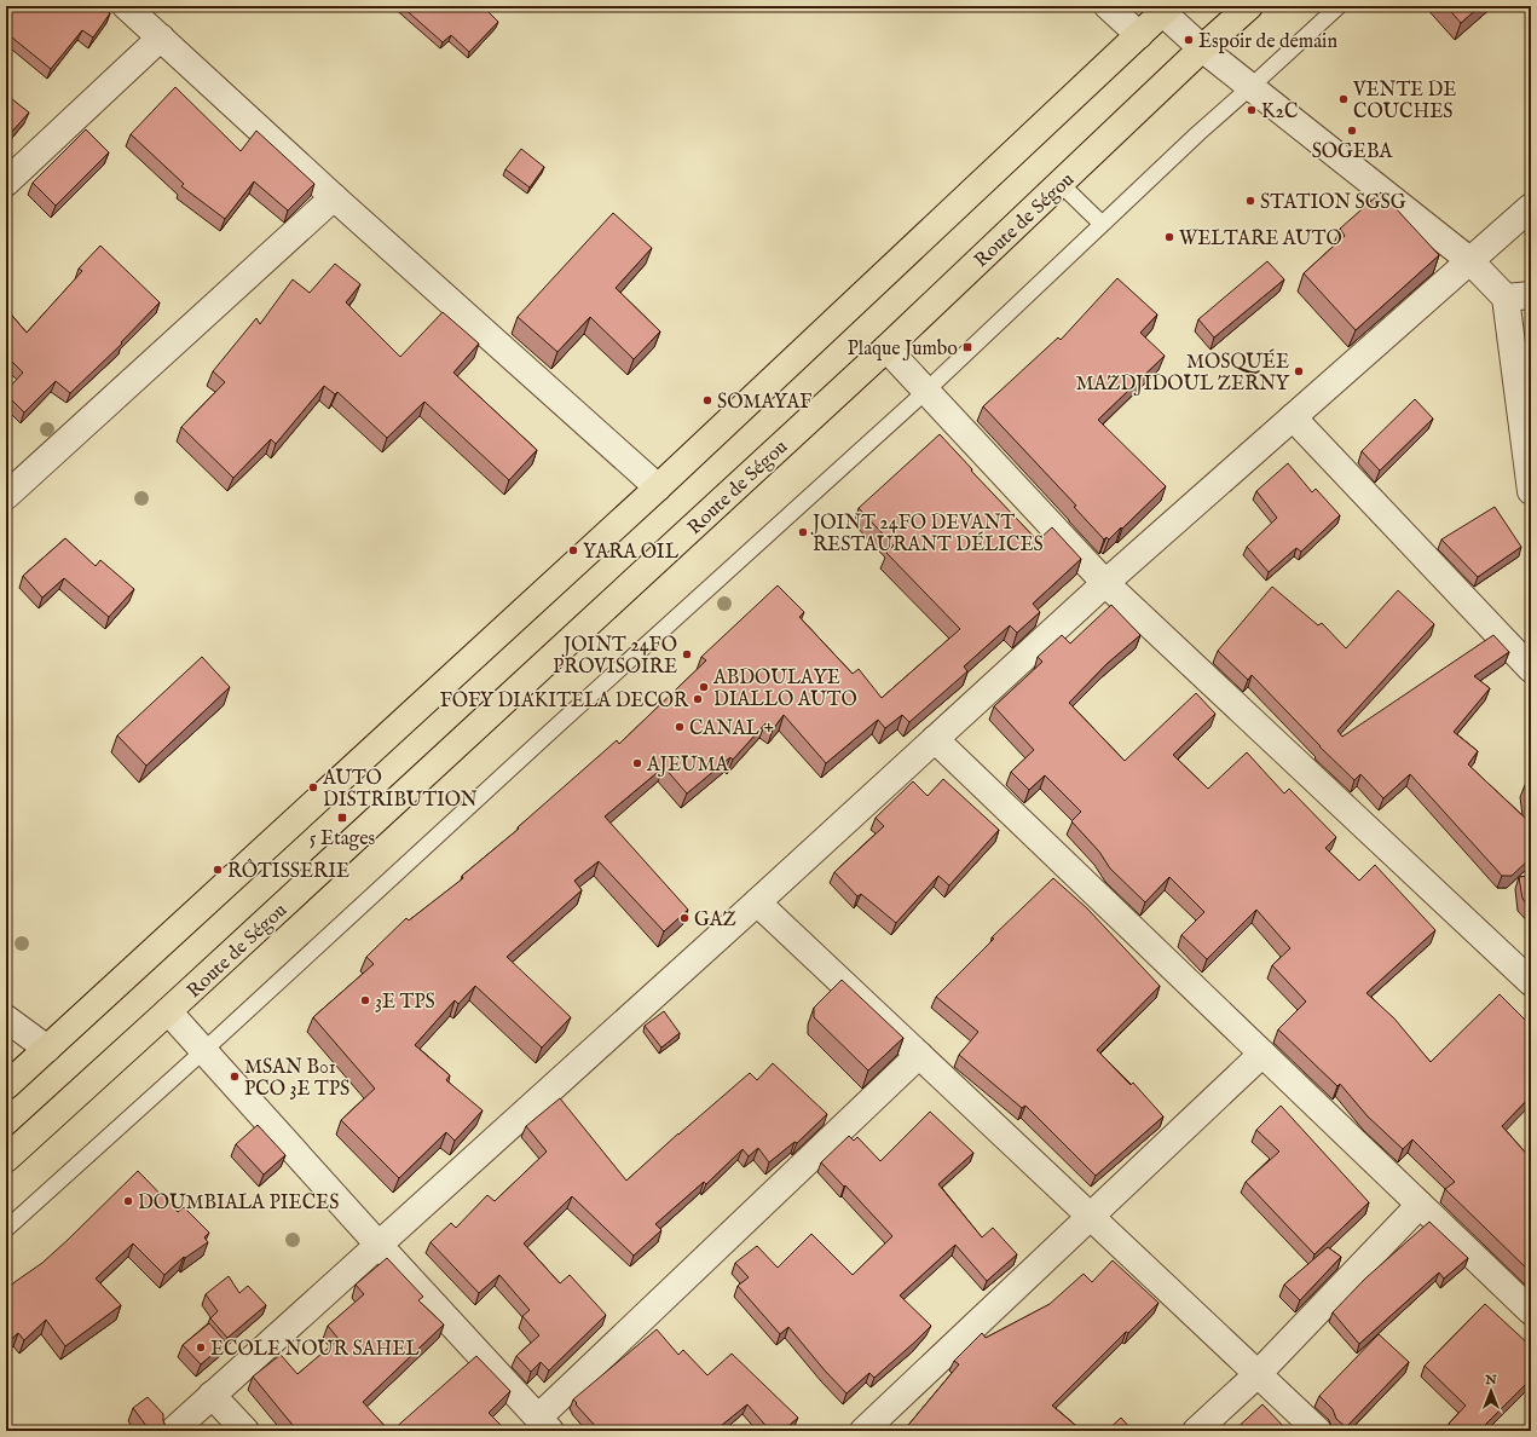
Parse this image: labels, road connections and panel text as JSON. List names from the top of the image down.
{
  "streets": {
    "highway": ["Route de Ségou"]
  },
  "places": {
    "other": [
      "Espoir de demain",
      "VENTE DE COUCHES",
      "K2C",
      "SOGEBA",
      "STATION SGSG",
      "WELTARE AUTO",
      "MOSQUÉE MAZDJIDOUL ZERNY",
      "SOMAYAF",
      "JOINT 24FO DEVANT RESTAURANT DÉLICES",
      "YARA OIL",
      "JOINT 24FO PROVISOIRE",
      "ABDOULAYE DIALLO AUTO",
      "FOFY DIAKITELA DECOR",
      "CANAL +",
      "AJEUMA",
      "AUTO DISTRIBUTION",
      "RÔTISSERIE",
      "GAZ",
      "3E TPS",
      "MSAN B01 PCO 3E TPS",
      "DOUMBIALA PIECES",
      "ECOLE NOUR SAHEL"
    ],
    "transit": ["Plaque Jumbo", "5 Etages"]
  },
  "north": "top"
}
